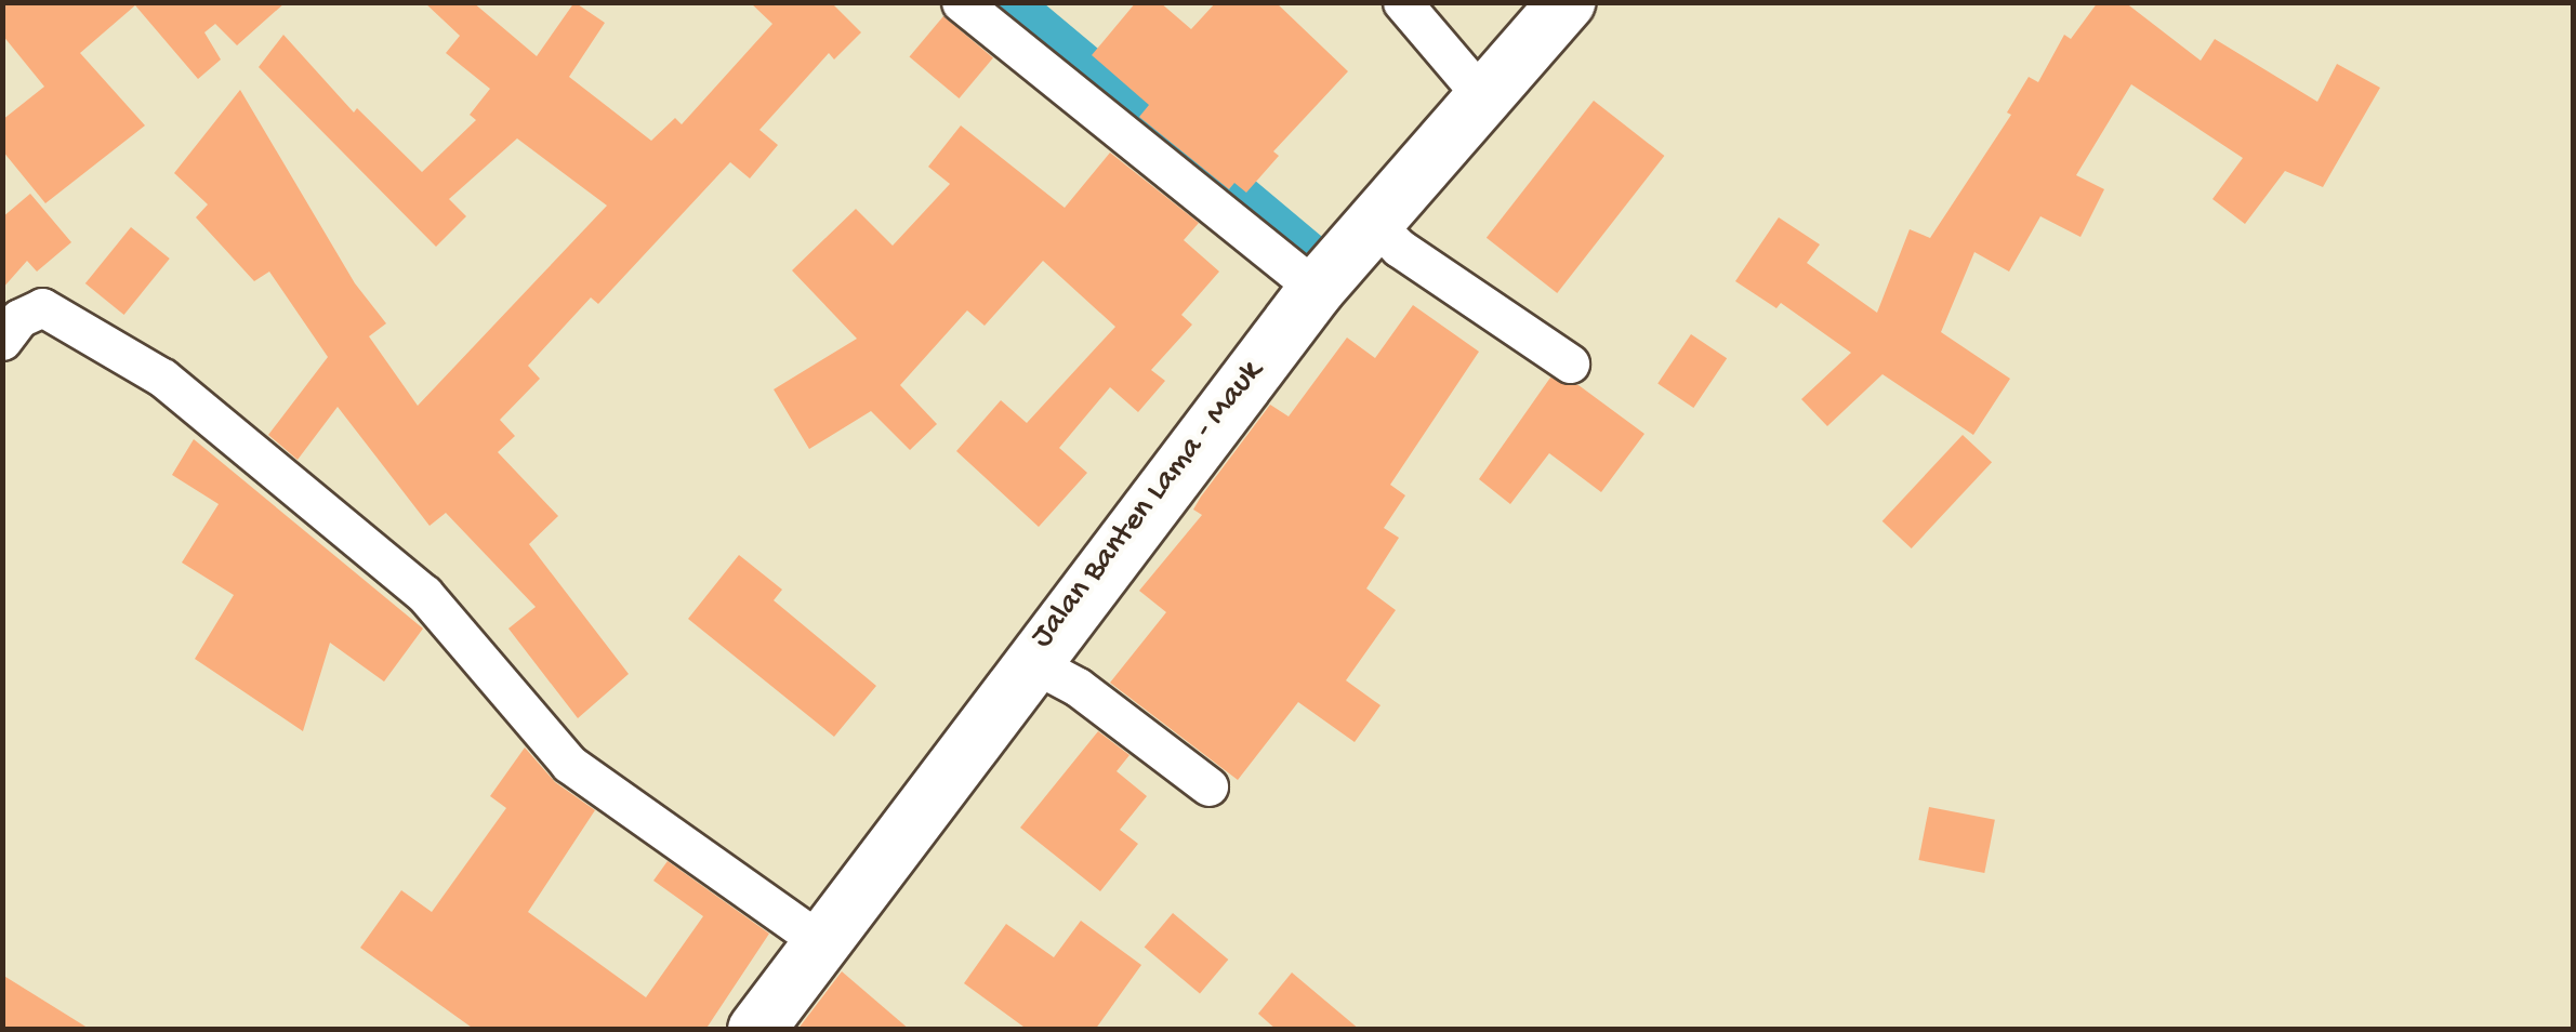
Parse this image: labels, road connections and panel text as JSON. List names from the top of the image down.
{
  "streets": {
    "main road": ["Jalan Banten Lama - Mauk"]
  }
}
